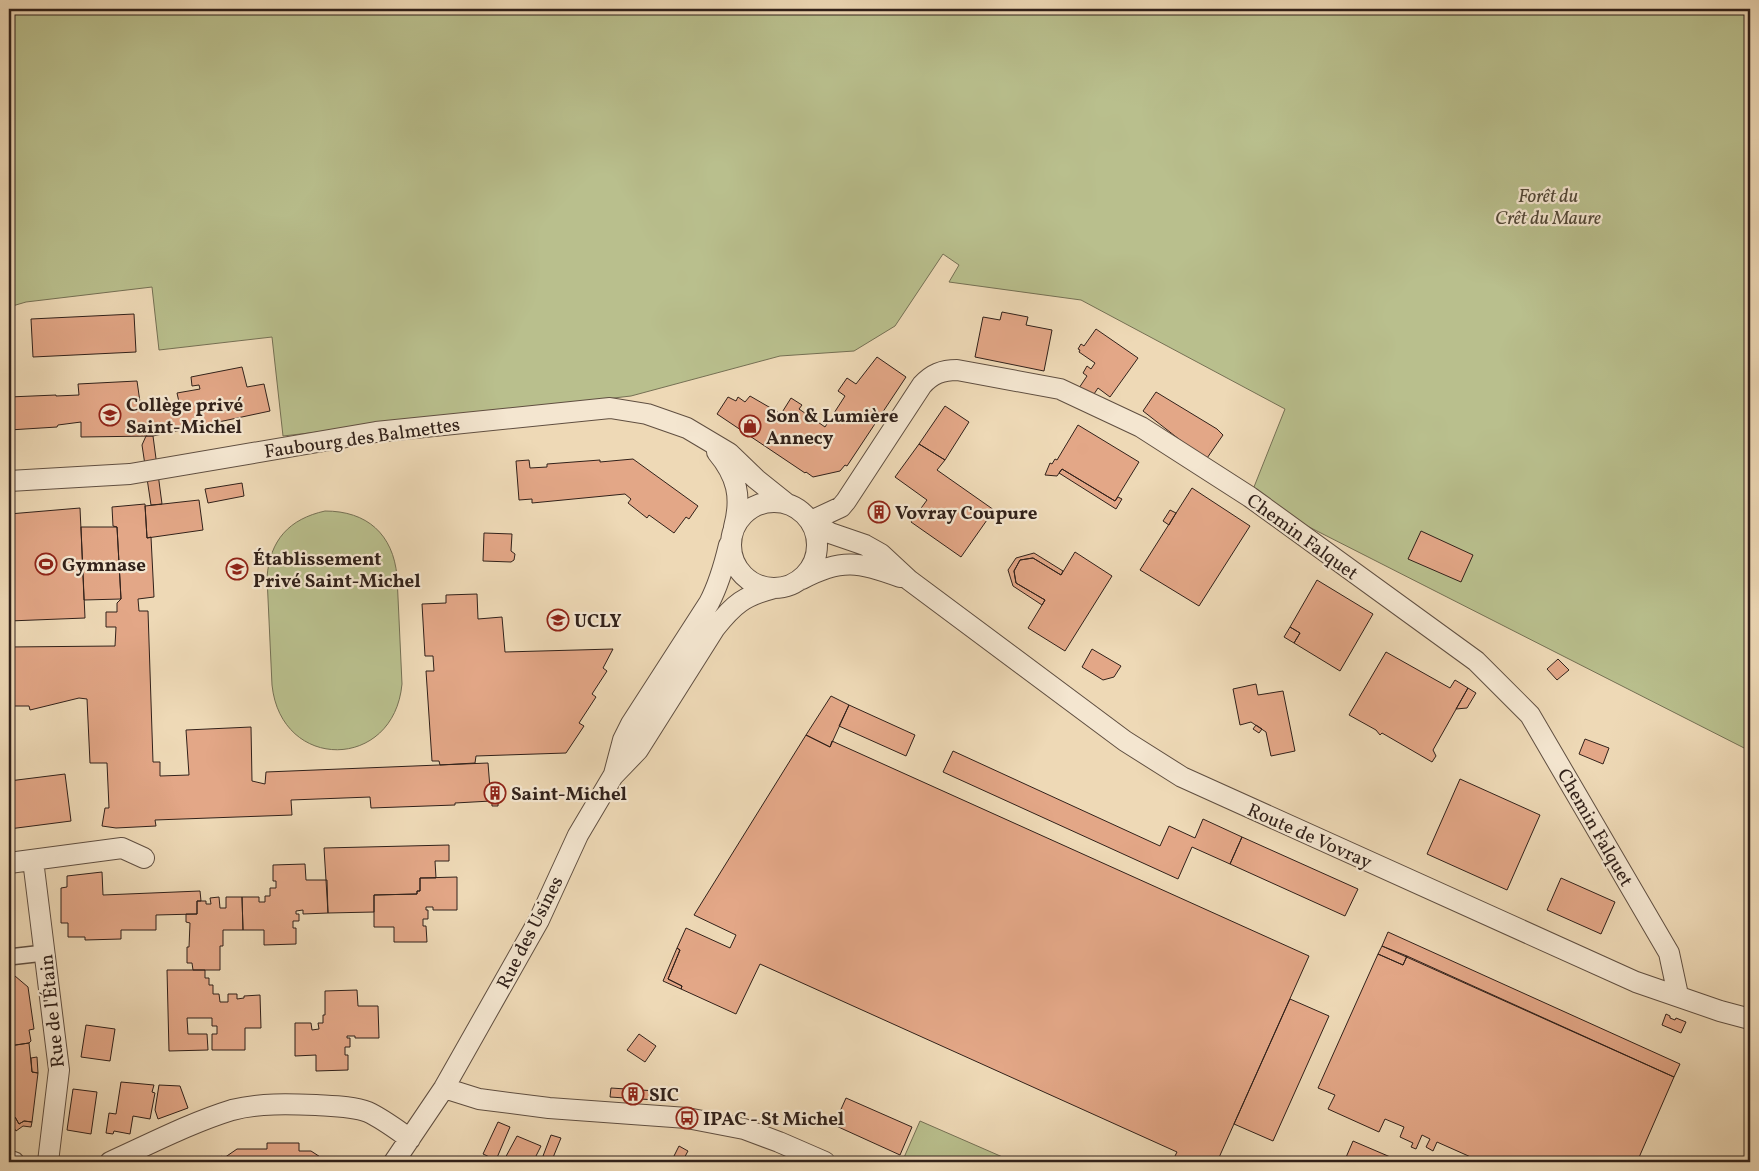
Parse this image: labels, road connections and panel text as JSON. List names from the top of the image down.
{
  "streets": {
    "street": [
      "Faubourg des Balmettes",
      "Chemin Falquet",
      "Route de Vovray",
      "Rue des Usines",
      "Rue de l'Étain"
    ]
  },
  "crossings": [
    ["Faubourg des Balmettes", "Chemin Falquet"],
    ["Faubourg des Balmettes", "Route de Vovray"],
    ["Faubourg des Balmettes", "Rue des Usines"],
    ["Chemin Falquet", "Route de Vovray"],
    ["Chemin Falquet", "Rue des Usines"],
    ["Route de Vovray", "Rue des Usines"]
  ],
  "parks": ["Forêt du Crêt du Maure"],
  "places": {
    "school or university": ["Collège privé Saint-Michel", "Établissement Privé Saint-Michel", "UCLY"],
    "shop": ["Son & Lumière Annecy"],
    "building": ["Vovray Coupure", "Saint-Michel", "SIC"],
    "sports": ["Gymnase"],
    "bus stop": ["IPAC - St Michel"]
  }
}
